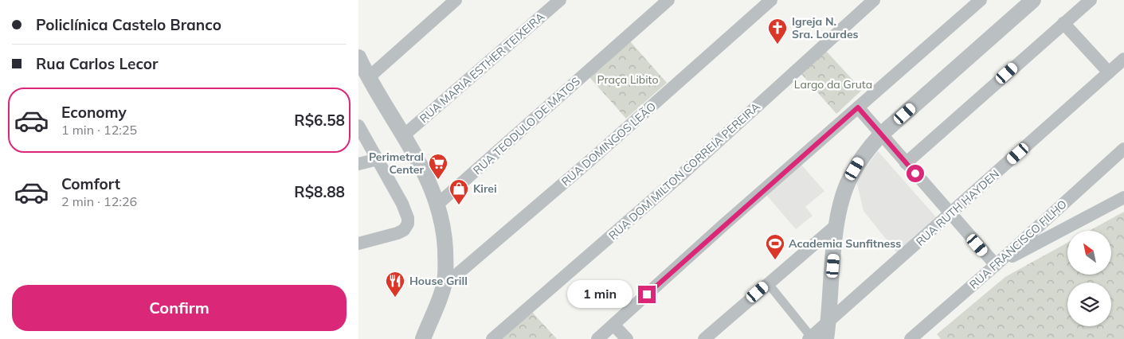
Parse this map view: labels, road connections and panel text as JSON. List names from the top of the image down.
{
  "streets": {
    "street": [
      "RUA MARIA ESTHER TEIXEIRA",
      "RUA TEODULO DE MATOS",
      "RUA DOMINGOS LEÃO",
      "RUA DOM MILTON CORREIA PEREIRA",
      "RUA RUTH HAYDEN",
      "RUA FRANCISCO FILHO"
    ]
  },
  "parks": ["Praça Libito", "Largo da Gruta"],
  "places": {
    "church": ["Igreja N. Sra. Lourdes"],
    "supermarket": ["Perimetral Center"],
    "shop": ["Kirei"],
    "sports": ["Academia Sunfitness"],
    "restaurant": ["House Grill"]
  },
  "north": "top left",
  "page": {
    "banner": ["Policlínica Castelo Branco", "Rua Carlos Lecor"],
    "list": [
      {
        "name": "Economy",
        "note": "1 min · 12:25",
        "value": "R$6.58"
      },
      {
        "name": "Comfort",
        "note": "2 min · 12:26",
        "value": "R$8.88"
      }
    ],
    "buttons": "Confirm",
    "bubble": "1 min"
  }
}
